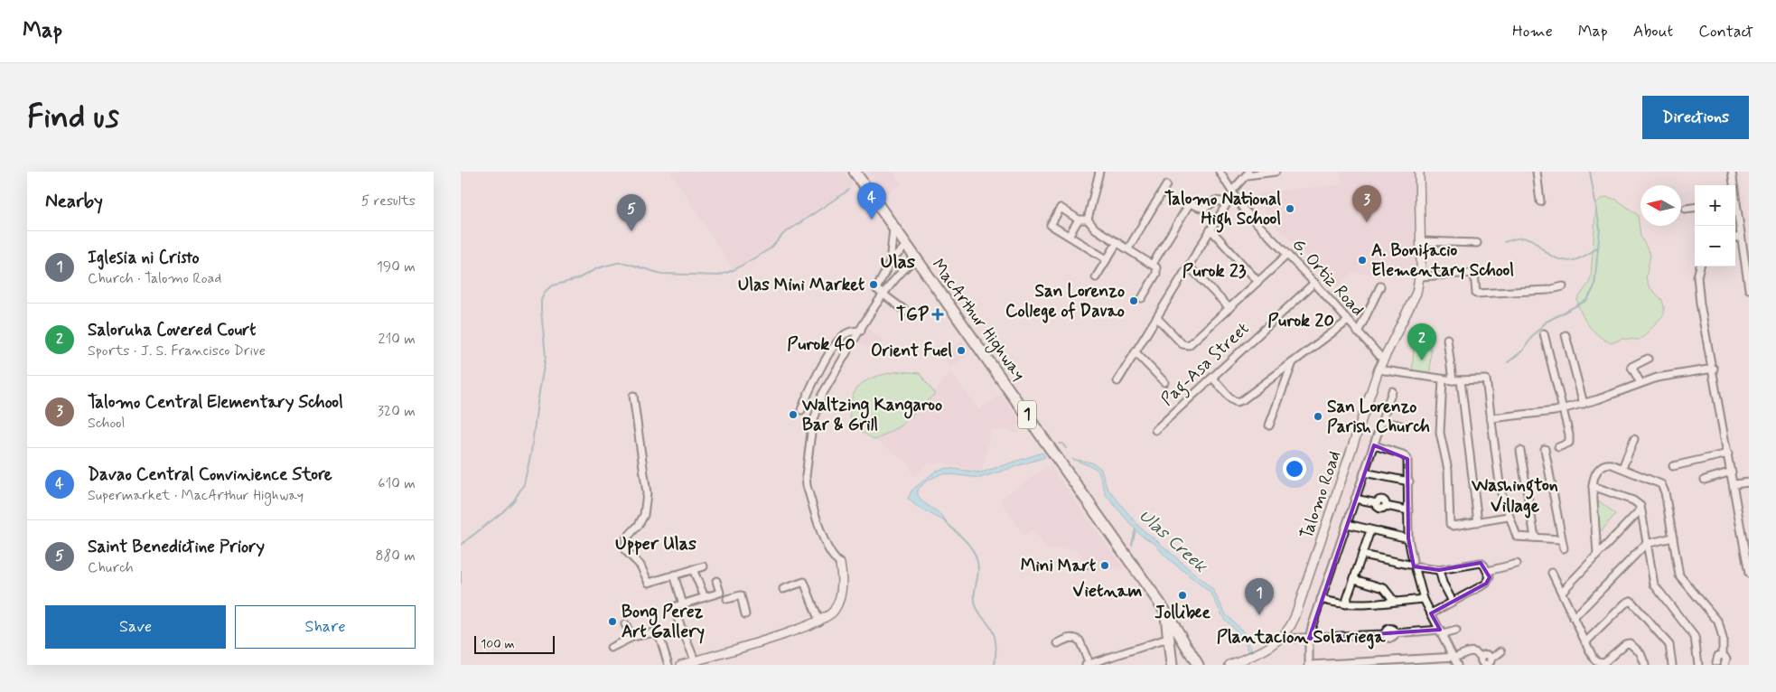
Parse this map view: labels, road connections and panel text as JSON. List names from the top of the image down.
{
  "streets": {
    "highway": ["MacArthur Highway", "1"],
    "street": ["G. Ortiz Road", "Pag-Asa Street", "Talomo Road"]
  },
  "crossings": [
    ["G. Ortiz Road", "Pag-Asa Street"],
    ["G. Ortiz Road", "Talomo Road"]
  ],
  "districts": [
    "Ulas",
    "Purok 23",
    "Purok 20",
    "Purok 40",
    "Washington Village",
    "Upper Ulas",
    "Vietnam",
    "Plantacion Solariega"
  ],
  "water": ["Ulas Creek"],
  "places": {
    "other": [
      "Talomo National High School",
      "A. Bonifacio Elementary School",
      "Ulas Mini Market",
      "San Lorenzo College of Davao",
      "Orient Fuel",
      "Waltzing Kangaroo Bar & Grill",
      "San Lorenzo Parish Church",
      "Mini Mart",
      "Jollibee",
      "Bong Perez Art Gallery"
    ],
    "health": ["TGP"]
  },
  "scale_bar": "100 m",
  "north": "left",
  "page": {
    "header": "Map",
    "nav": [
      "Home",
      "Map",
      "About",
      "Contact"
    ],
    "buttons": [
      "Directions",
      ["Save", "Share"]
    ],
    "title": "Find us",
    "heading": ["Nearby", "5 results"],
    "pins": [
      "4",
      "3",
      "5",
      "2",
      "1"
    ],
    "map_buttons": ["+", "−"],
    "list": [
      {
        "mark": "1",
        "name": "Iglesia ni Cristo",
        "note": "Church · Talomo Road",
        "value": "190 m"
      },
      {
        "mark": "2",
        "name": "Saloruha Covered Court",
        "note": "Sports · J. S. Francisco Drive",
        "value": "210 m"
      },
      {
        "mark": "3",
        "name": "Talomo Central Elementary School",
        "note": "School",
        "value": "320 m"
      },
      {
        "mark": "4",
        "name": "Davao Central Convinience Store",
        "note": "Supermarket · MacArthur Highway",
        "value": "610 m"
      },
      {
        "mark": "5",
        "name": "Saint Benedictine Priory",
        "note": "Church",
        "value": "880 m"
      }
    ],
    "scale": "100 m"
  }
}
